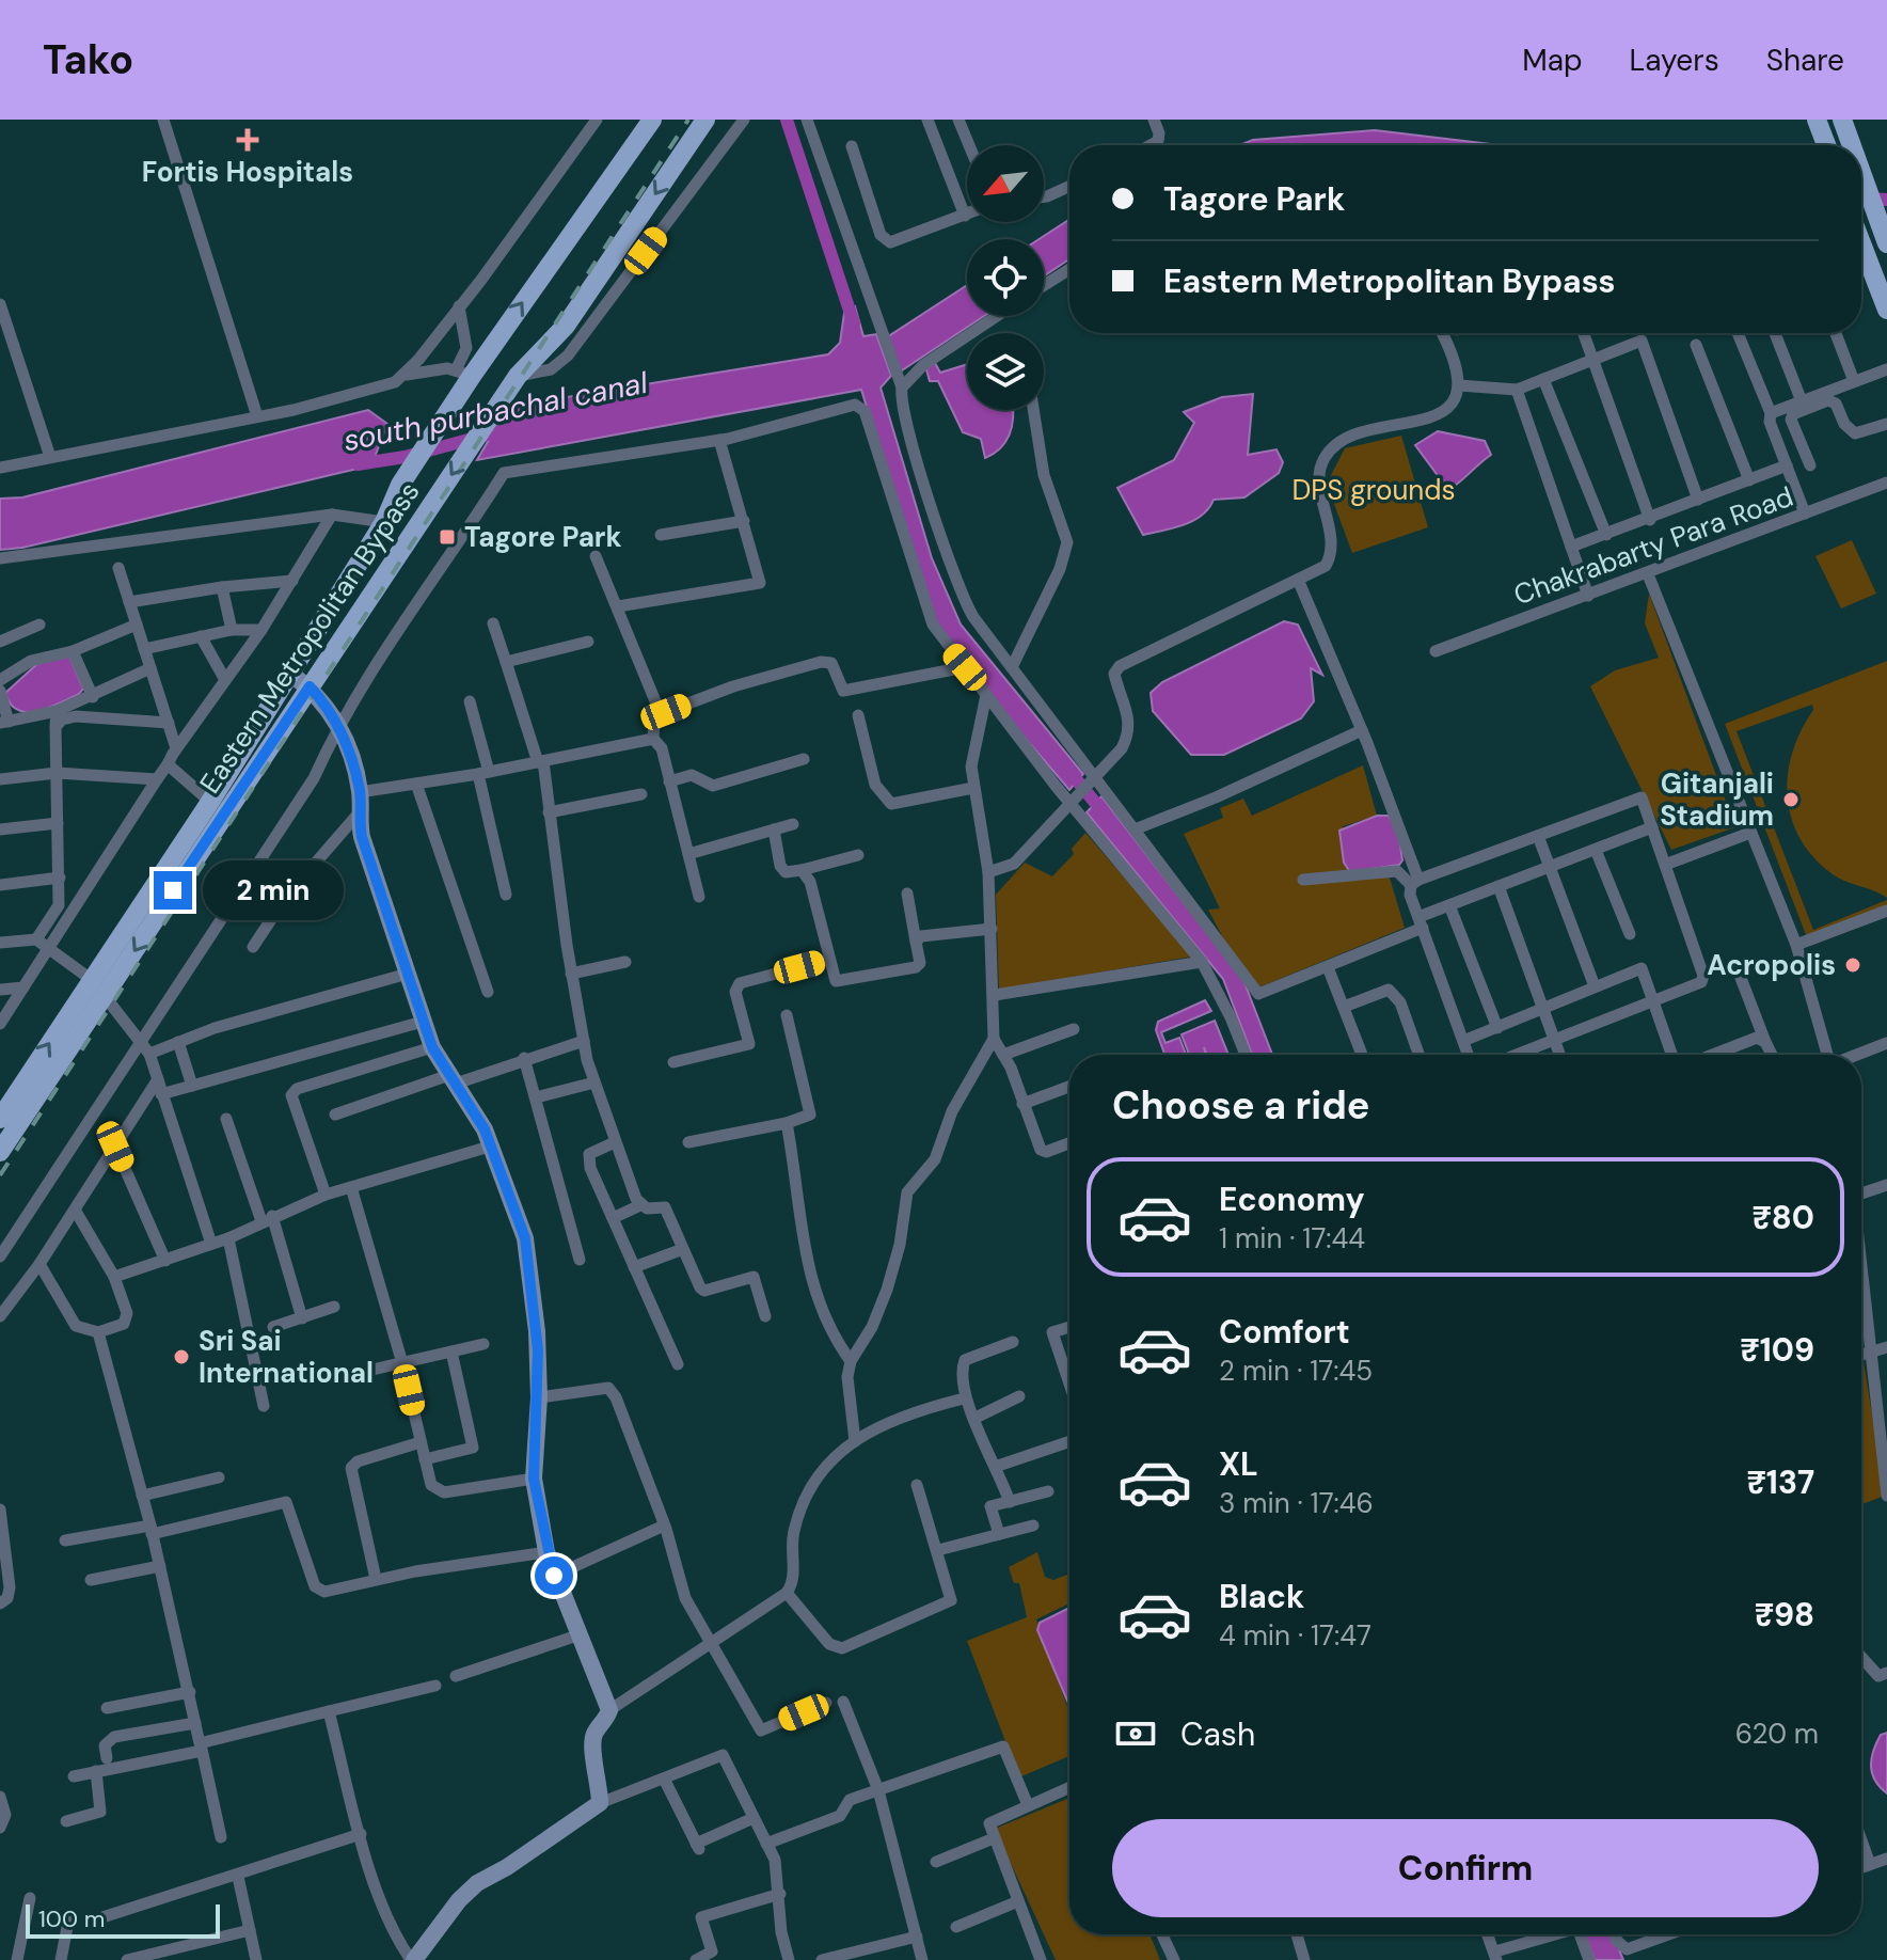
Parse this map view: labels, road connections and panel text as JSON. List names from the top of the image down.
{
  "streets": {
    "main road": ["Eastern Metropolitan Bypass"],
    "street": ["Chakrabarty Para Road"]
  },
  "water": ["south purbachal canal"],
  "parks": ["DPS grounds"],
  "places": {
    "health": ["Fortis Hospitals"],
    "transit": ["Tagore Park"],
    "other": ["Gitanjali Stadium", "Acropolis", "Sri Sai International"]
  },
  "scale_bar": "100 m",
  "north": "bottom left",
  "page": {
    "header": "Tako",
    "nav": ["Map", "Layers", "Share"],
    "banner": ["Tagore Park", "Eastern Metropolitan Bypass"],
    "bubble": "2 min",
    "heading": "Choose a ride",
    "list": [
      {
        "name": "Economy",
        "note": "1 min · 17:44",
        "value": "₹80"
      },
      {
        "name": "Comfort",
        "note": "2 min · 17:45",
        "value": "₹109"
      },
      {
        "name": "XL",
        "note": "3 min · 17:46",
        "value": "₹137"
      },
      {
        "name": "Black",
        "note": "4 min · 17:47",
        "value": "₹98"
      }
    ],
    "pay": ["Cash", "620 m"],
    "buttons": "Confirm",
    "scale": "100 m"
  }
}
